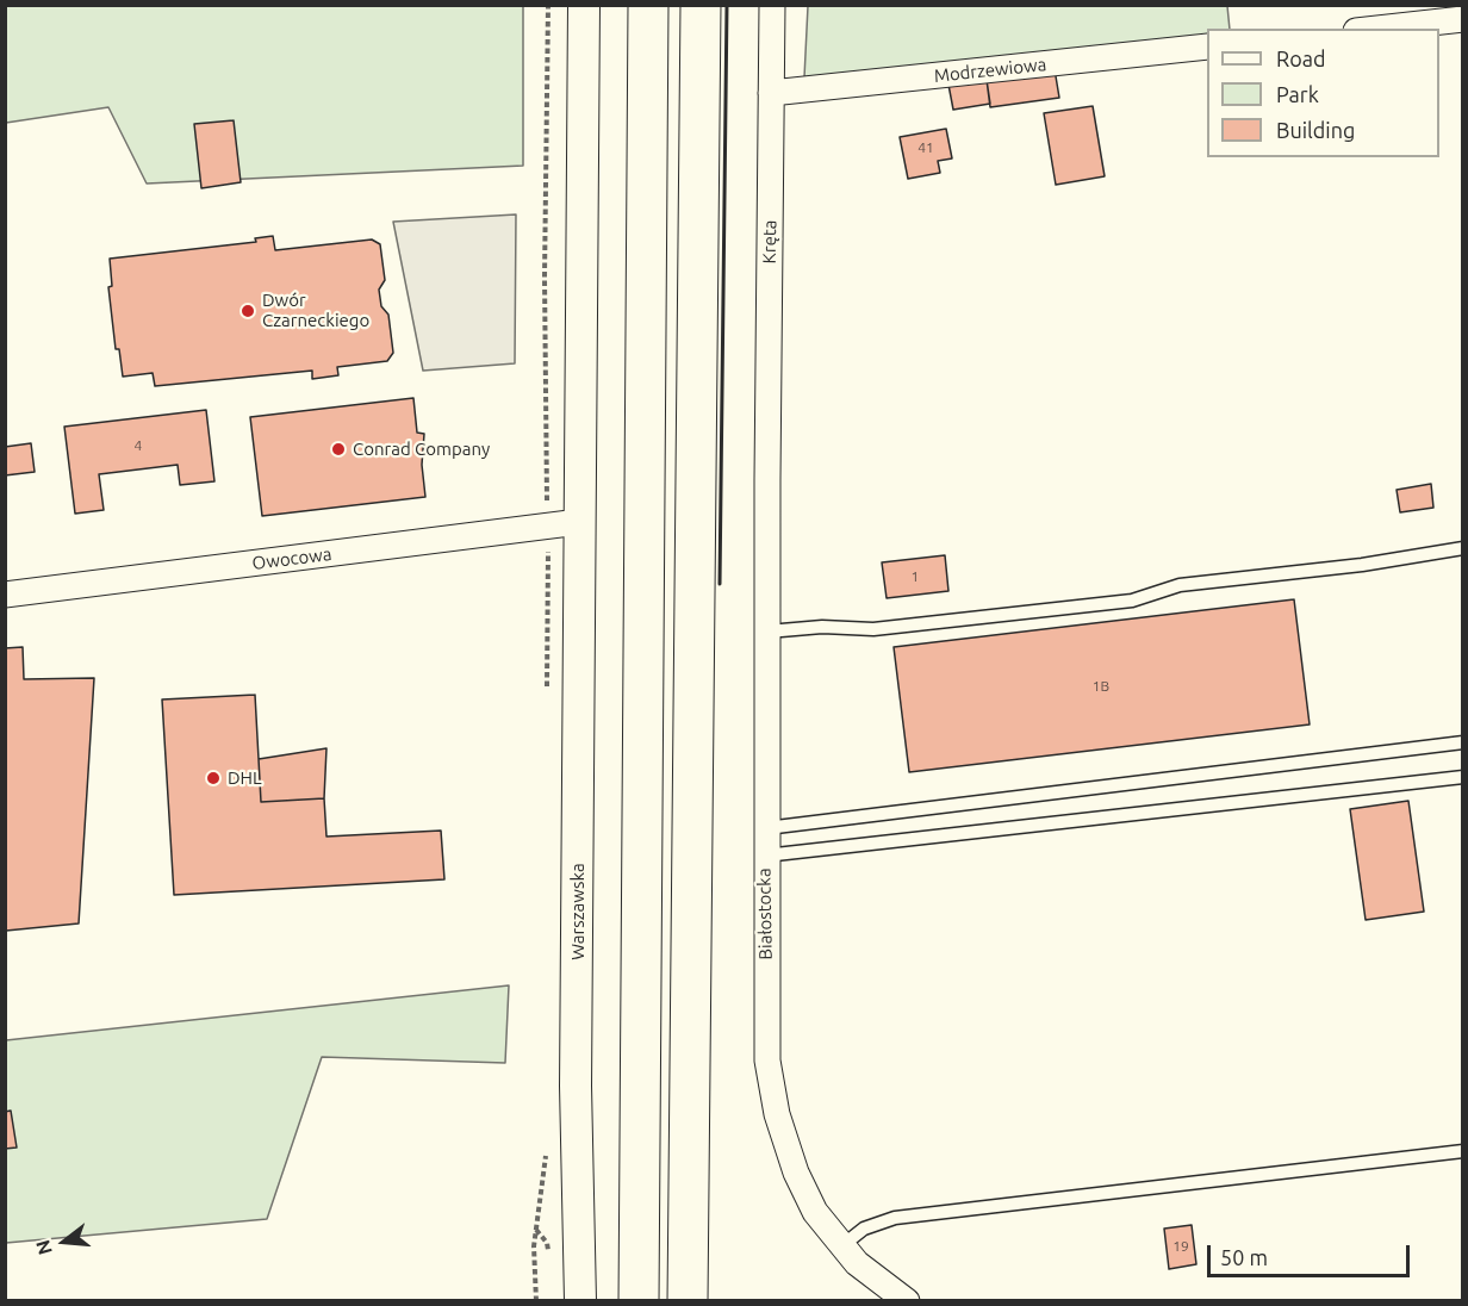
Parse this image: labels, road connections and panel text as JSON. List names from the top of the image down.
{
  "streets": {
    "street": [
      "Modrzewiowa",
      "Kręta",
      "Owocowa",
      "Warszawska",
      "Białostocka"
    ]
  },
  "crossings": [
    ["Modrzewiowa", "Kręta"],
    ["Kręta", "Białostocka"],
    ["Owocowa", "Warszawska"]
  ],
  "places": ["Dwór Czarneckiego", "Conrad Company", "DHL"],
  "house_numbers": [
    "41",
    "4",
    "1",
    "1B",
    "19"
  ],
  "legend": ["Road", "Park", "Building"],
  "scale_bar": "50 m",
  "north": "left"
}
